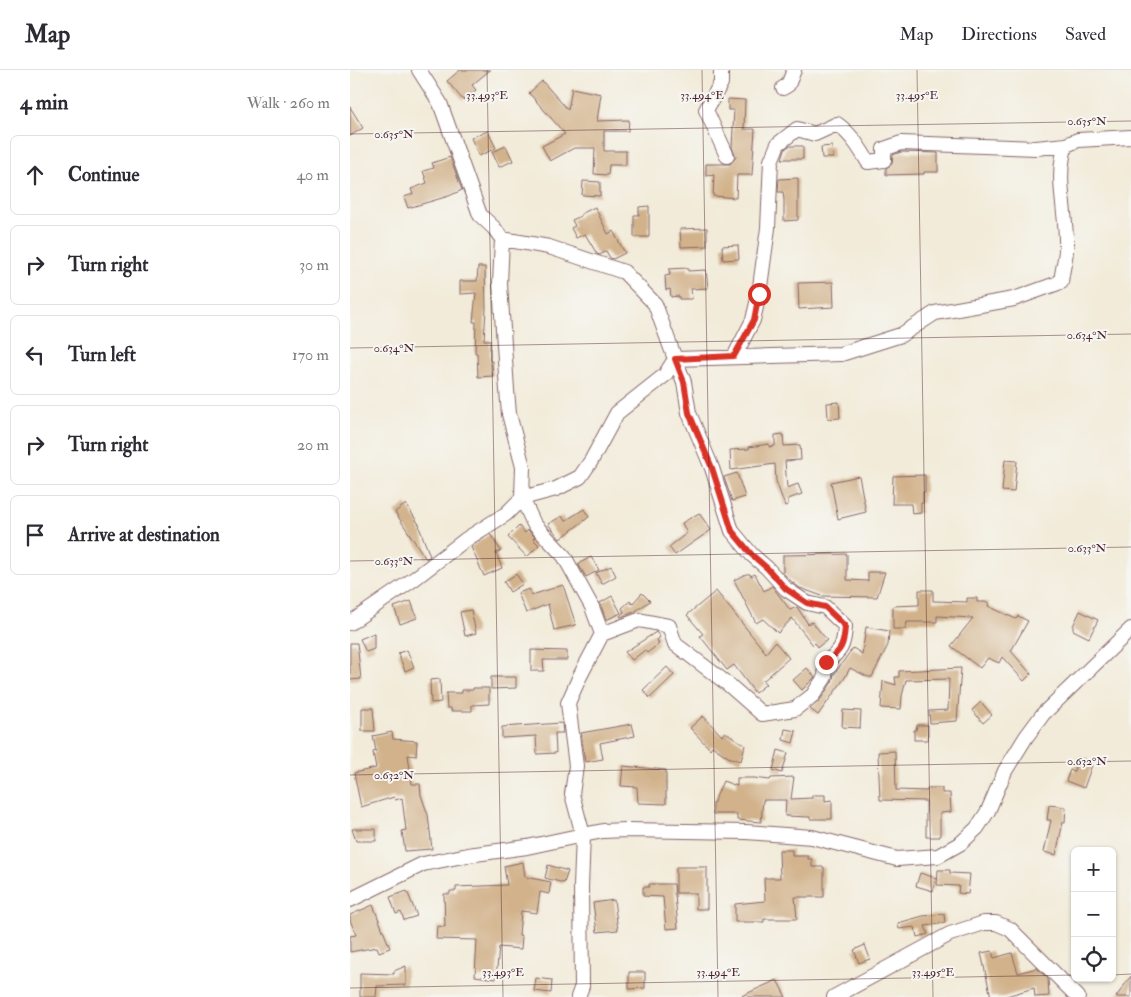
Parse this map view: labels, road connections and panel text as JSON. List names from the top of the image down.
{
  "page": {
    "header": "Map",
    "nav": ["Map", "Directions", "Saved"],
    "heading": ["4 min", "Walk · 260 m"],
    "list": [
      ["Continue", "40 m"],
      ["Turn right", "30 m"],
      ["Turn left", "170 m"],
      ["Turn right", "20 m"],
      "Arrive at destination"
    ],
    "map_buttons": ["+", "−"]
  },
  "coordinates": [
    "33.493°E",
    "33.494°E",
    "33.495°E",
    "0.635°N",
    "0.634°N",
    "0.633°N",
    "0.632°N"
  ]
}
